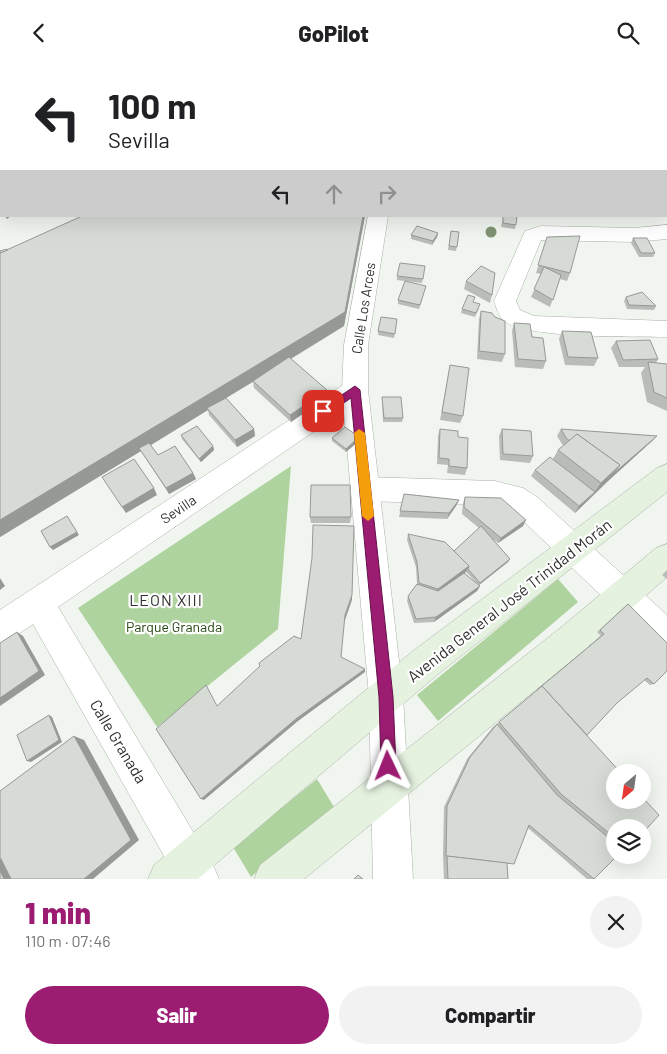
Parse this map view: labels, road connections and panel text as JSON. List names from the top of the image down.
{
  "streets": {
    "main road": ["Avenida General José Trinidad Morán"],
    "street": ["Calle Los Arces", "Sevilla", "Calle Granada"]
  },
  "crossings": [
    ["Calle Los Arces", "Sevilla"],
    ["Calle Los Arces", "Avenida General José Trinidad Morán"],
    ["Sevilla", "Calle Granada"],
    ["Avenida General José Trinidad Morán", "Calle Granada"]
  ],
  "districts": ["LEON XIII"],
  "parks": ["Parque Granada"],
  "north": "bottom left",
  "page": {
    "header": "GoPilot",
    "turn": ["100 m", "Sevilla"],
    "heading": ["1 min", "110 m · 07:46"],
    "buttons": ["Salir", "Compartir"]
  }
}
